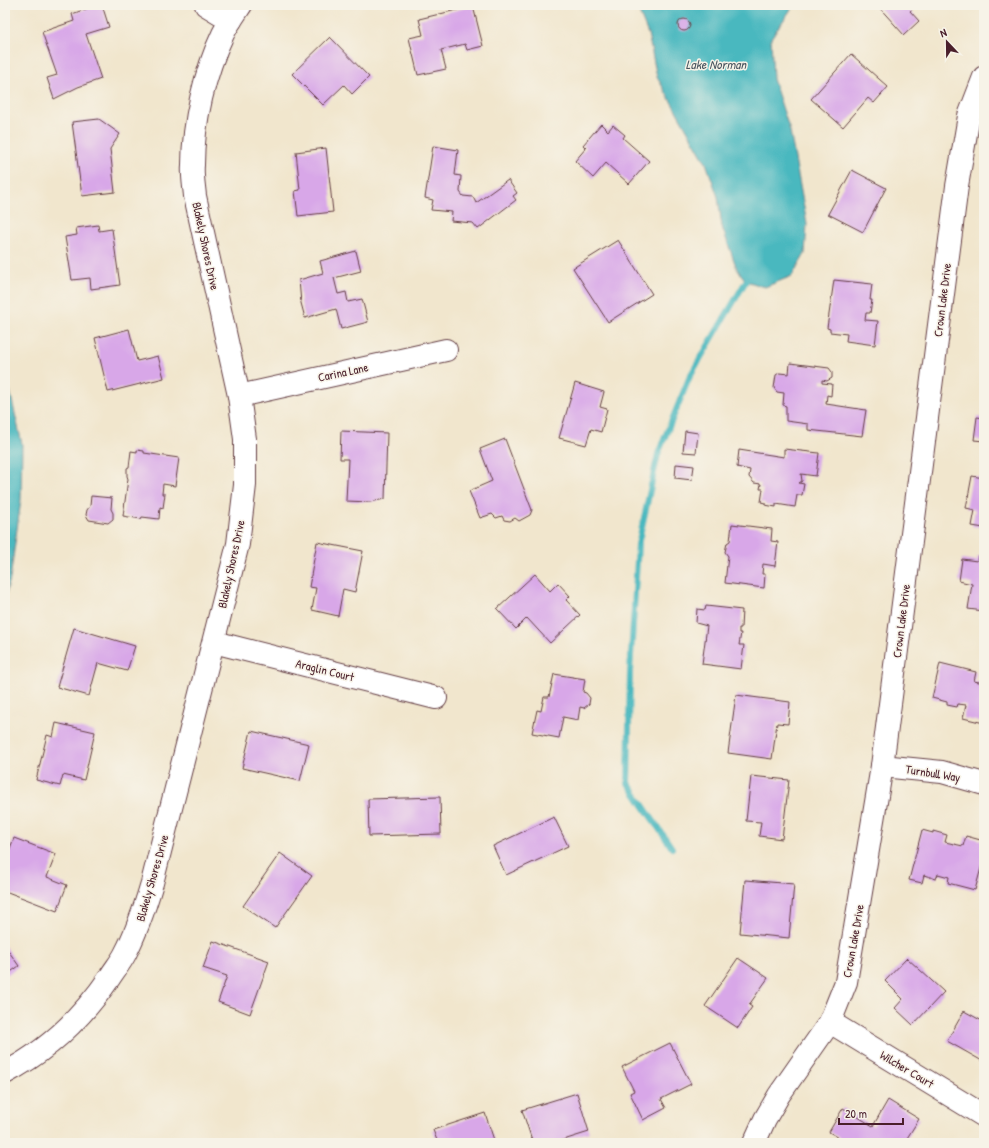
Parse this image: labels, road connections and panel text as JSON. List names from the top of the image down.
{
  "streets": {
    "street": [
      "Blakely Shores Drive",
      "Crown Lake Drive",
      "Carina Lane",
      "Araglin Court",
      "Turnbull Way",
      "Wilcher Court"
    ]
  },
  "crossings": [
    ["Blakely Shores Drive", "Carina Lane"],
    ["Blakely Shores Drive", "Araglin Court"],
    ["Crown Lake Drive", "Turnbull Way"],
    ["Crown Lake Drive", "Wilcher Court"]
  ],
  "water": ["Lake Norman"],
  "scale_bar": "20 m",
  "north": "top"
}
